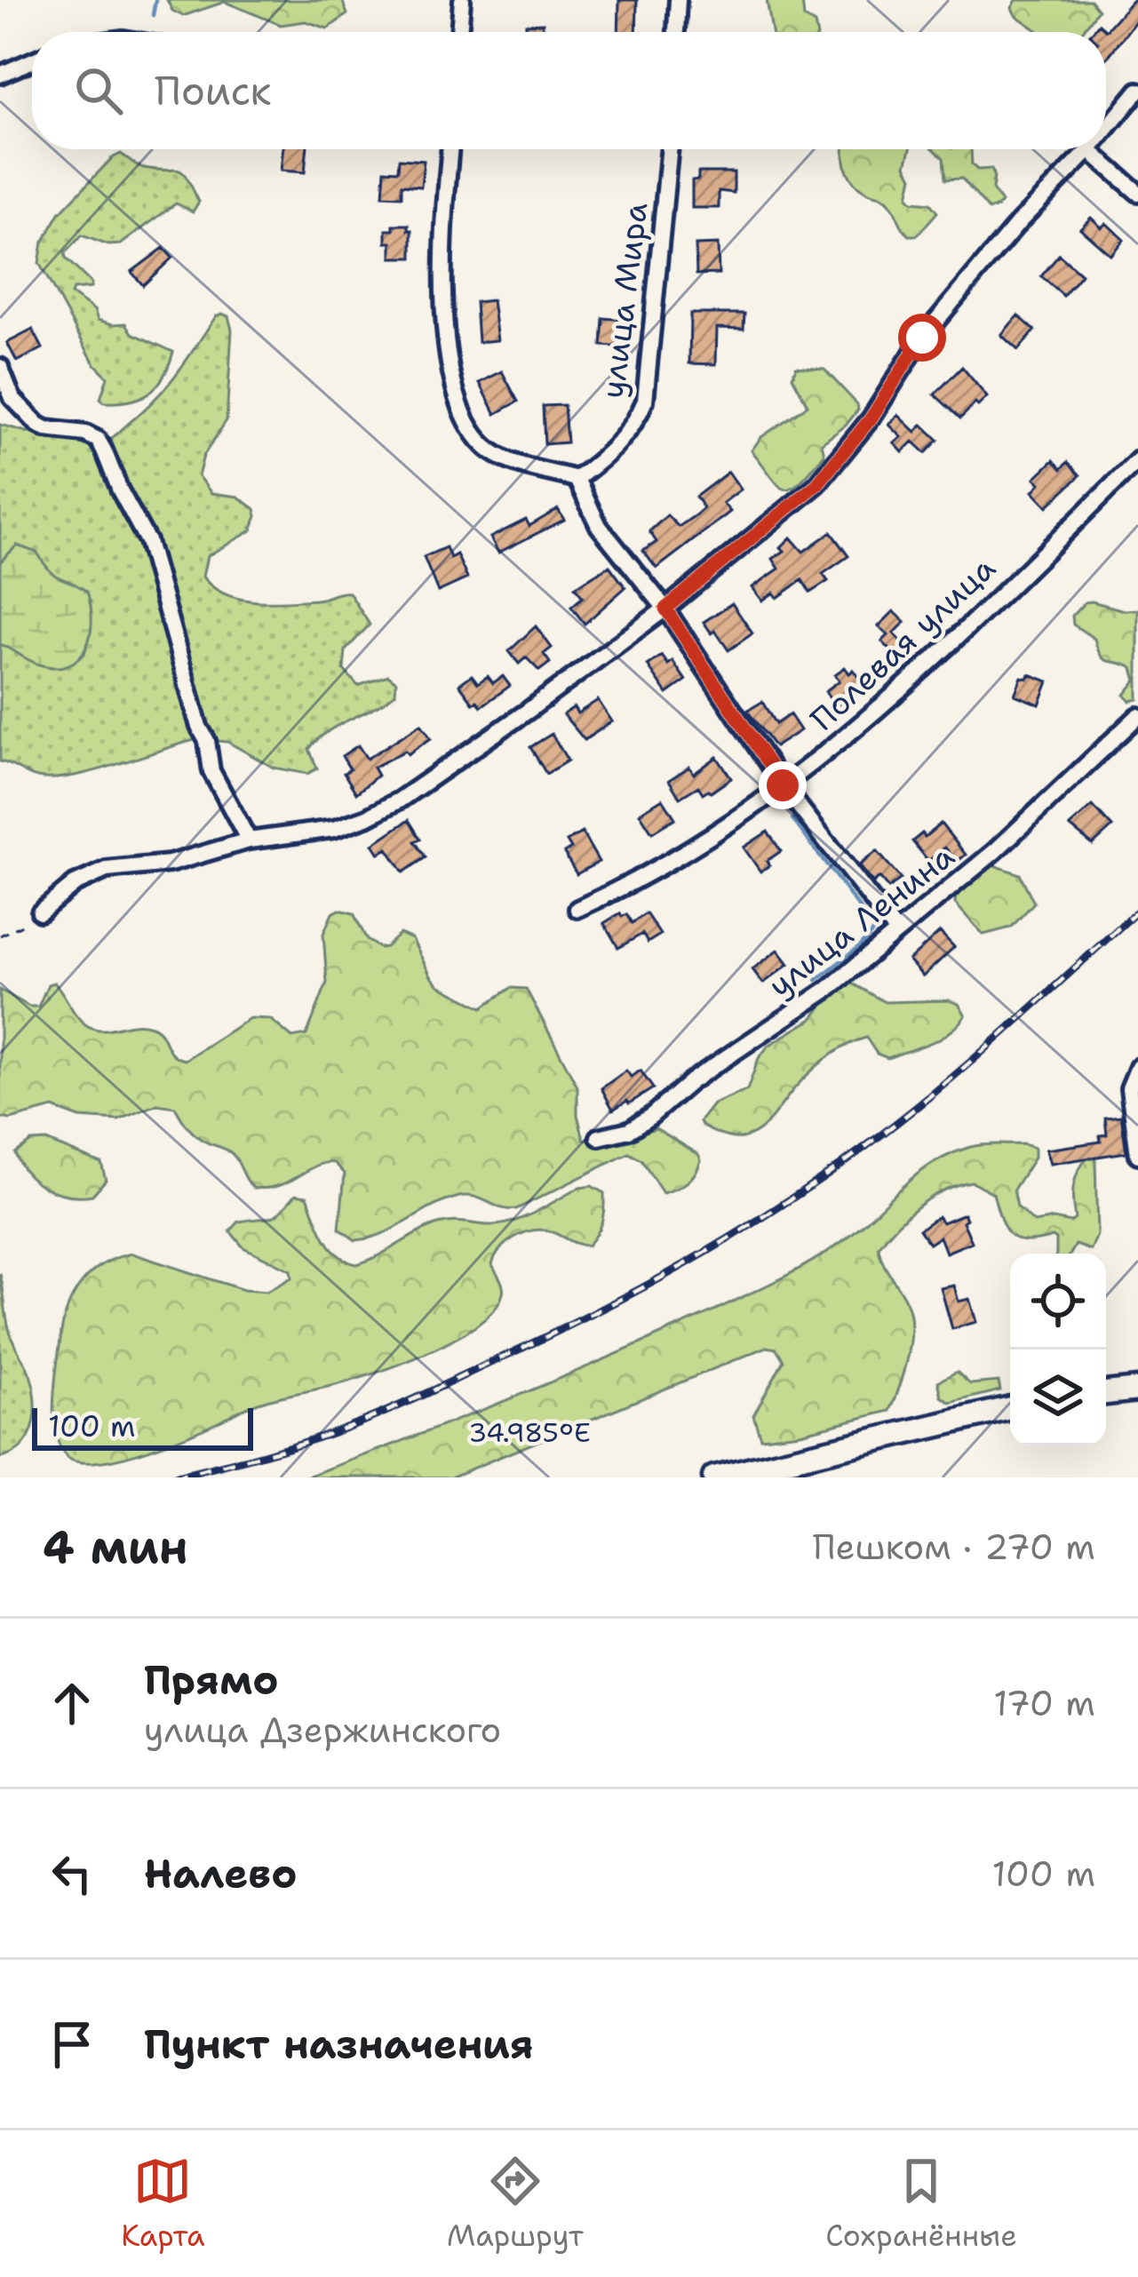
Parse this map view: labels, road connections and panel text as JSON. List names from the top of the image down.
{
  "streets": {
    "street": ["улица Мира", "Полевая улица", "улица Ленина"]
  },
  "scale_bar": "100 m",
  "page": {
    "search": "Поиск",
    "scale": "100 m",
    "heading": ["4 мин", "Пешком · 270 m"],
    "list": [
      ["Прямо", "улица Дзержинского", "170 m"],
      ["Налево", "100 m"],
      "Пункт назначения"
    ],
    "nav": ["Карта", "Маршрут", "Сохранённые"]
  },
  "coordinates": ["34.985°E"]
}
